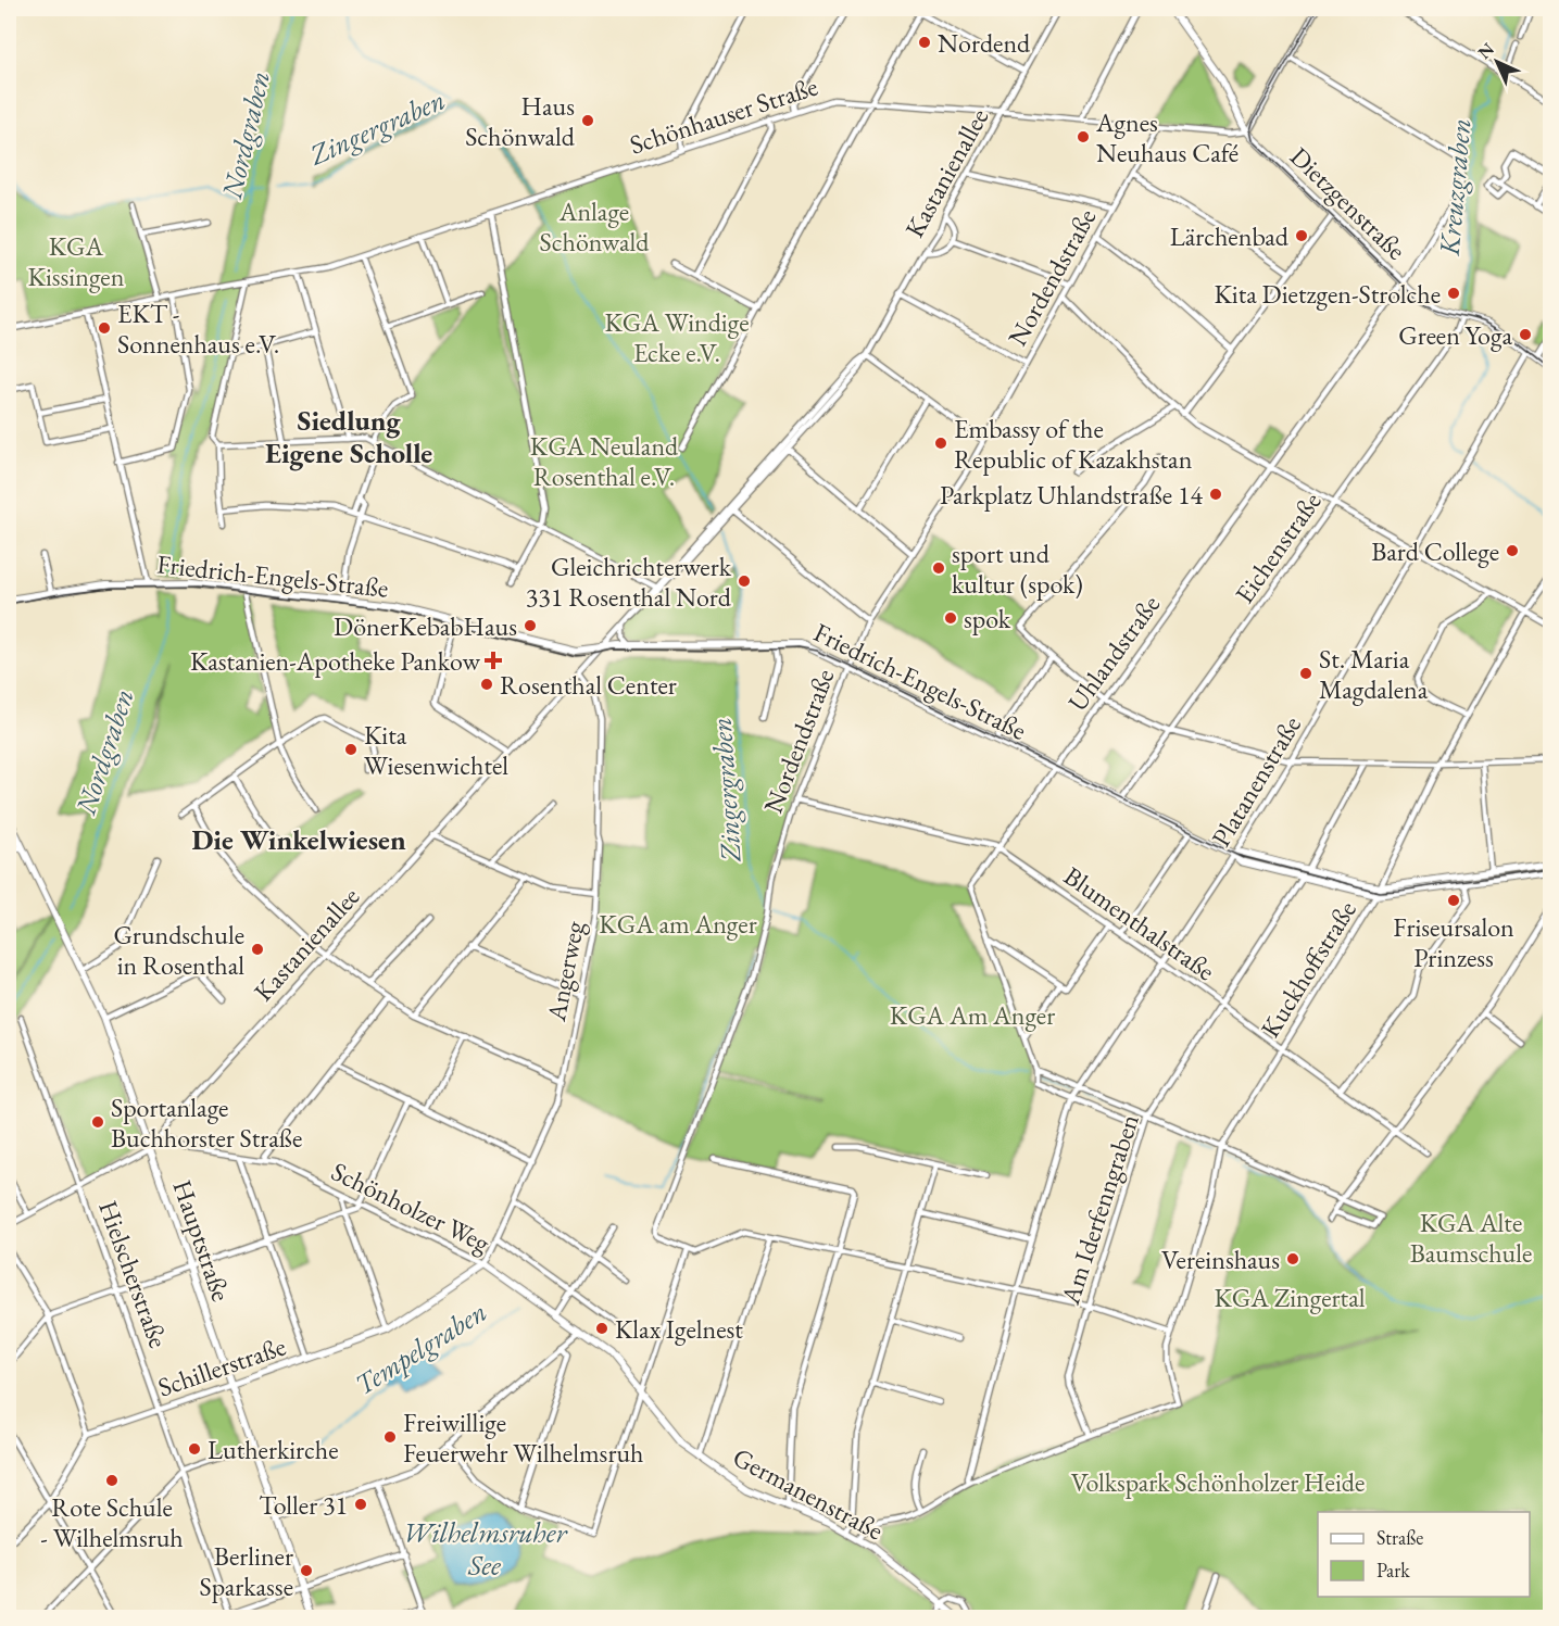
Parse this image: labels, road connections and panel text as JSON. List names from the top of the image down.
{
  "streets": {
    "main road": [
      "Dietzgenstraße",
      "Friedrich-Engels-Straße",
      "Schönholzer Weg",
      "Hauptstraße",
      "Schillerstraße",
      "Germanenstraße"
    ],
    "street": [
      "Schönhauser Straße",
      "Kastanienallee",
      "Nordendstraße",
      "Eichenstraße",
      "Uhlandstraße",
      "Platanenstraße",
      "Blumenthalstraße",
      "Kuckhoffstraße",
      "Angerweg",
      "Am Iderfenngraben",
      "Hielscherstraße"
    ]
  },
  "crossings": [
    ["Schönhauser Straße", "Kastanienallee"],
    ["Schönhauser Straße", "Dietzgenstraße"],
    ["Schönhauser Straße", "Nordendstraße"],
    ["Kastanienallee", "Friedrich-Engels-Straße"],
    ["Kastanienallee", "Angerweg"],
    ["Kastanienallee", "Schönholzer Weg"],
    ["Kastanienallee", "Hauptstraße"],
    ["Kastanienallee", "Hielscherstraße"],
    ["Dietzgenstraße", "Eichenstraße"],
    ["Dietzgenstraße", "Uhlandstraße"],
    ["Dietzgenstraße", "Platanenstraße"],
    ["Nordendstraße", "Friedrich-Engels-Straße"],
    ["Nordendstraße", "Blumenthalstraße"],
    ["Eichenstraße", "Friedrich-Engels-Straße"],
    ["Friedrich-Engels-Straße", "Uhlandstraße"],
    ["Friedrich-Engels-Straße", "Platanenstraße"],
    ["Friedrich-Engels-Straße", "Kuckhoffstraße"],
    ["Friedrich-Engels-Straße", "Am Iderfenngraben"],
    ["Uhlandstraße", "Blumenthalstraße"],
    ["Platanenstraße", "Blumenthalstraße"],
    ["Blumenthalstraße", "Kuckhoffstraße"],
    ["Blumenthalstraße", "Am Iderfenngraben"],
    ["Kuckhoffstraße", "Am Iderfenngraben"],
    ["Angerweg", "Schönholzer Weg"],
    ["Angerweg", "Schillerstraße"],
    ["Schönholzer Weg", "Schillerstraße"],
    ["Schönholzer Weg", "Germanenstraße"],
    ["Hauptstraße", "Schillerstraße"],
    ["Hielscherstraße", "Schillerstraße"]
  ],
  "districts": ["Siedlung Eigene Scholle", "Die Winkelwiesen"],
  "water": [
    "Zingergraben",
    "Nordgraben",
    "Kreuzgraben",
    "Tempelgraben",
    "Wilhelmsruher See"
  ],
  "parks": [
    "Anlage Schönwald",
    "KGA Kissingen",
    "KGA Windige Ecke e.V.",
    "KGA Neuland Rosenthal e.V.",
    "KGA am Anger",
    "KGA Am Anger",
    "KGA Alte Baumschule",
    "KGA Zingertal",
    "Volkspark Schönholzer Heide"
  ],
  "places": {
    "other": [
      "Nordend",
      "Haus Schönwald",
      "Agnes Neuhaus Café",
      "Lärchenbad",
      "Kita Dietzgen-Strolche",
      "EKT - Sonnenhaus e.V.",
      "Green Yoga",
      "Embassy of the Republic of Kazakhstan",
      "Parkplatz Uhlandstraße 14",
      "Bard College",
      "sport und kultur (spok)",
      "Gleichrichterwerk 331 Rosenthal Nord",
      "spok",
      "DönerKebabHaus",
      "St. Maria Magdalena",
      "Rosenthal Center",
      "Kita Wiesenwichtel",
      "Friseursalon Prinzess",
      "Grundschule in Rosenthal",
      "Sportanlage Buchhorster Straße",
      "Vereinshaus",
      "Klax Igelnest",
      "Freiwillige Feuerwehr Wilhelmsruh",
      "Lutherkirche",
      "Rote Schule - Wilhelmsruh",
      "Toller 31",
      "Berliner Sparkasse"
    ],
    "health": ["Kastanien-Apotheke Pankow"]
  },
  "legend": ["Straße", "Park"],
  "north": "top left"
}
